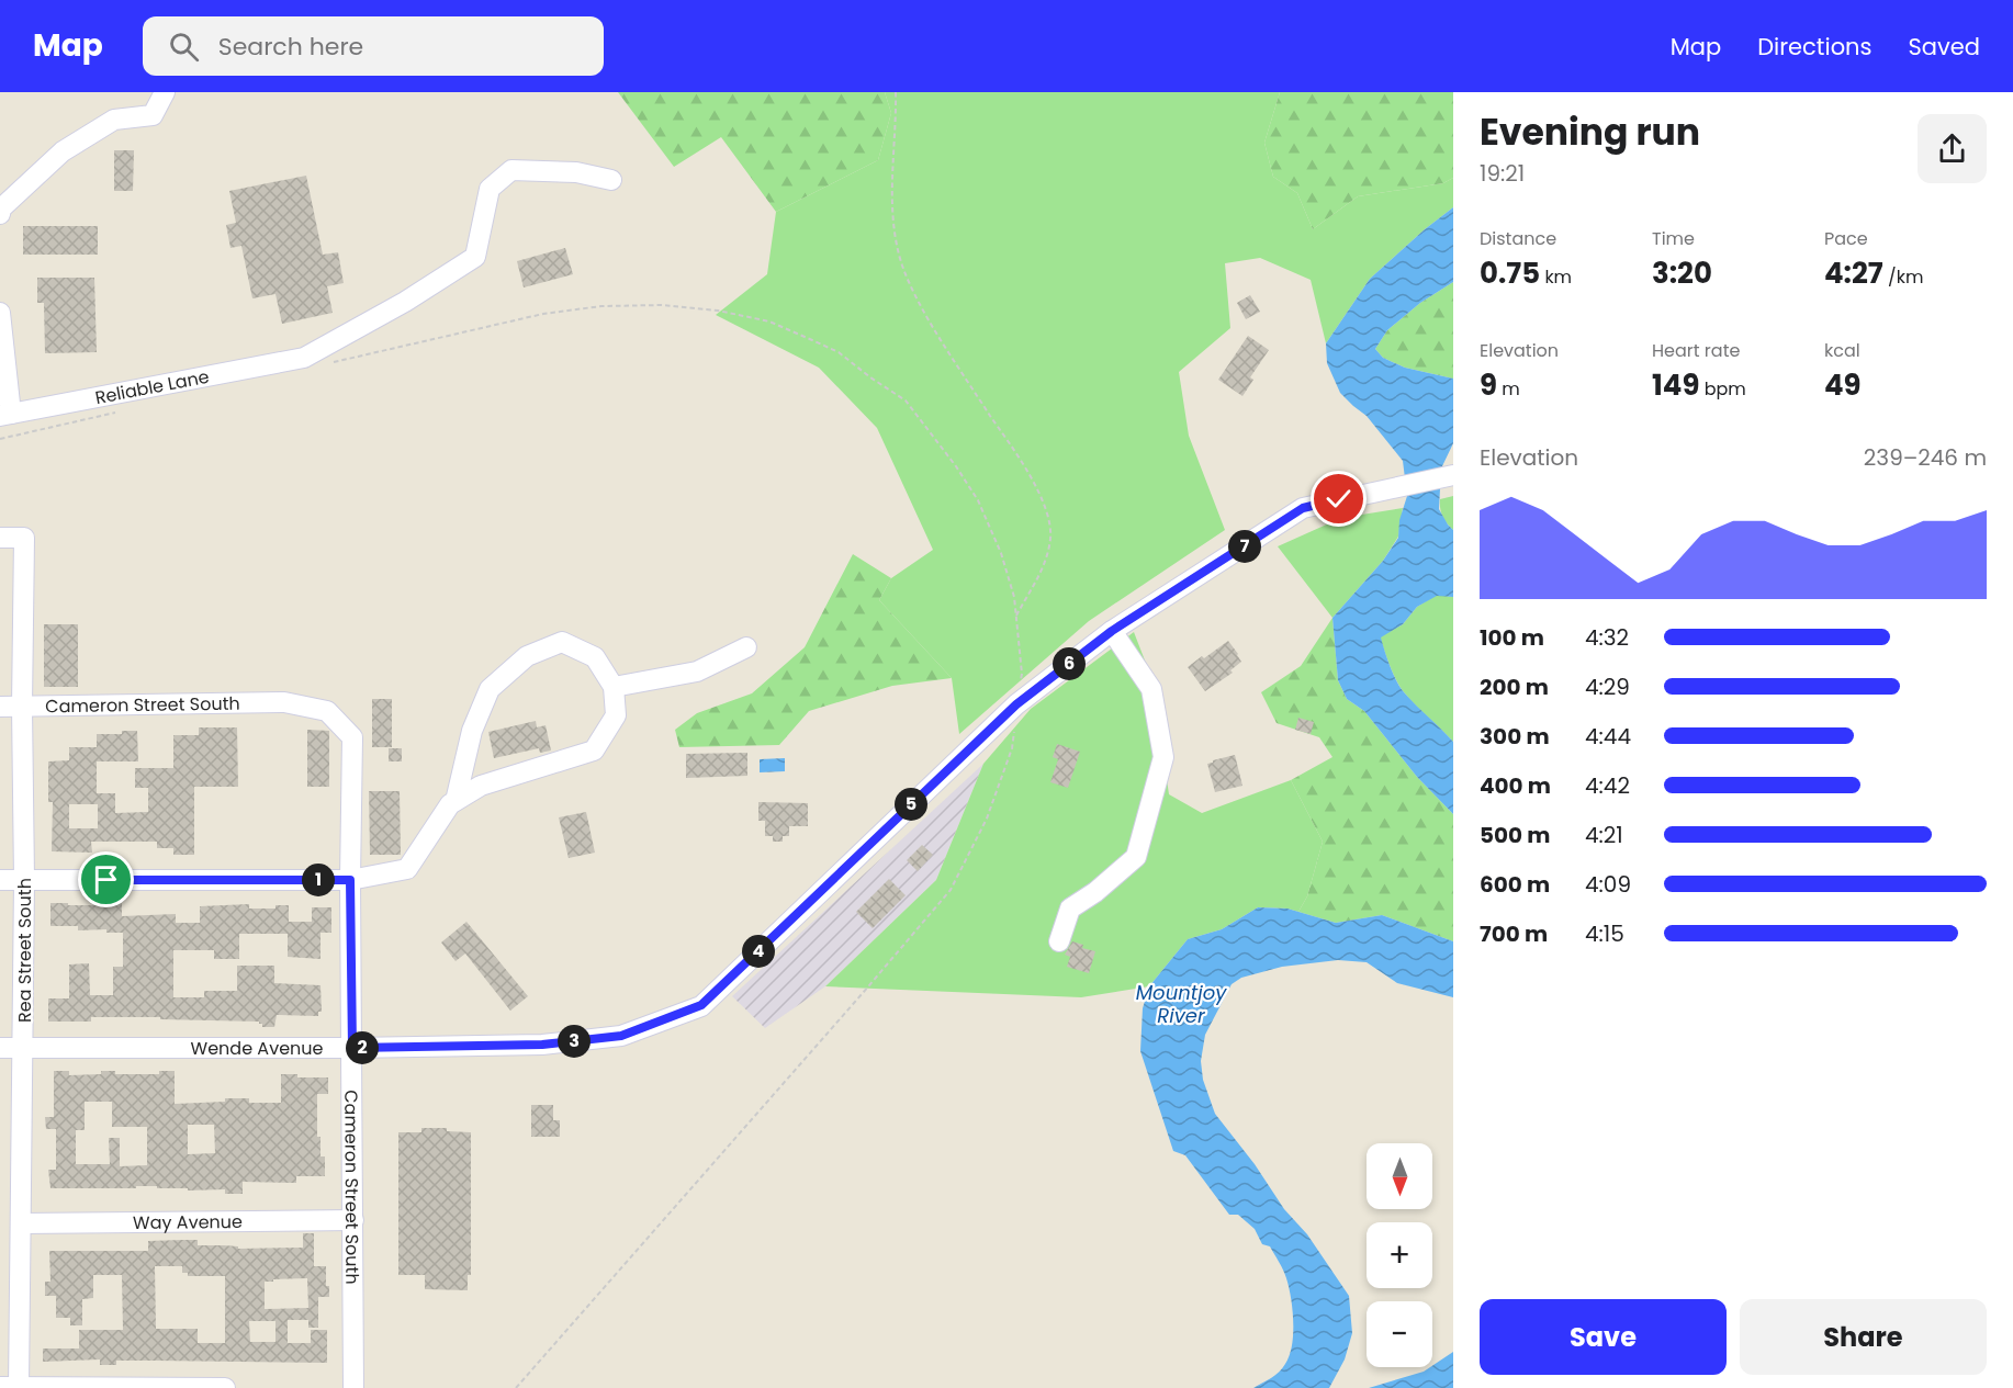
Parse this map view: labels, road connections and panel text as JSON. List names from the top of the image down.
{
  "streets": {
    "street": [
      "Reliable Lane",
      "Cameron Street South",
      "Rea Street South",
      "Wende Avenue",
      "Way Avenue"
    ]
  },
  "crossings": [
    ["Cameron Street South", "Rea Street South"],
    ["Cameron Street South", "Wende Avenue"],
    ["Cameron Street South", "Way Avenue"],
    ["Rea Street South", "Wende Avenue"],
    ["Rea Street South", "Way Avenue"]
  ],
  "water": ["Mountjoy River"],
  "north": "bottom",
  "page": {
    "header": "Map",
    "search": "Search here",
    "nav": ["Map", "Directions", "Saved"],
    "heading": ["Evening run", "19:21"],
    "stats": [
      ["Distance", "0.75 km"],
      ["Time", "3:20"],
      ["Pace", "4:27 /km"],
      ["Elevation", "9 m"],
      ["Heart rate", "149 bpm"],
      ["kcal", "49"]
    ],
    "chart": ["Elevation", "239–246 m"],
    "pins": [
      "7",
      "6",
      "5",
      "1",
      "4",
      "3",
      "2"
    ],
    "list": [
      {
        "name": "100 m",
        "note": "4:32"
      },
      {
        "name": "200 m",
        "note": "4:29"
      },
      {
        "name": "300 m",
        "note": "4:44"
      },
      {
        "name": "400 m",
        "note": "4:42"
      },
      {
        "name": "500 m",
        "note": "4:21"
      },
      {
        "name": "600 m",
        "note": "4:09"
      },
      {
        "name": "700 m",
        "note": "4:15"
      }
    ],
    "map_buttons": ["+", "−"],
    "buttons": ["Save", "Share"]
  }
}
